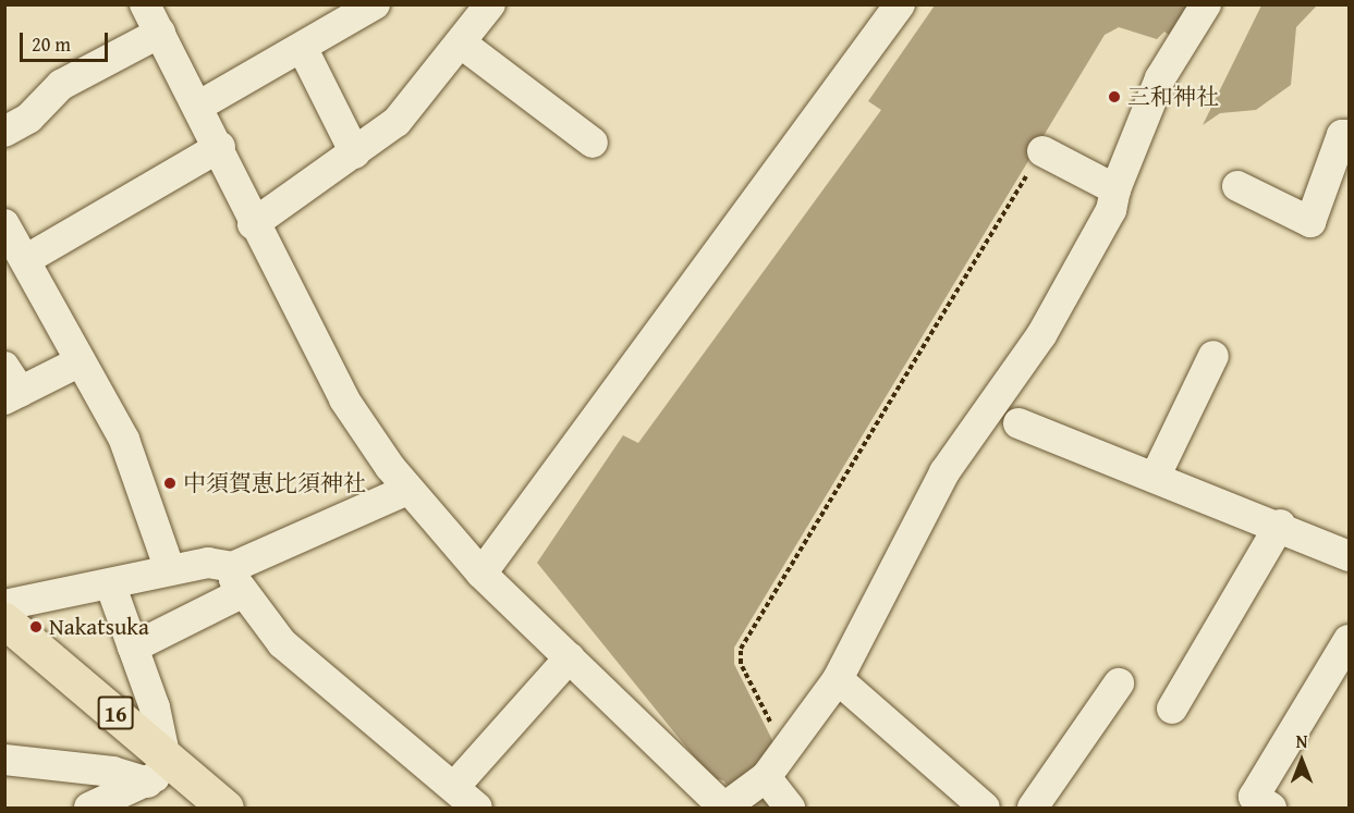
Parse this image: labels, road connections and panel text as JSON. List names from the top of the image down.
{
  "streets": {
    "main road": ["16"]
  },
  "places": ["三和神社", "中須賀恵比須神社", "Nakatsuka"],
  "scale_bar": "20 m",
  "north": "top"
}
